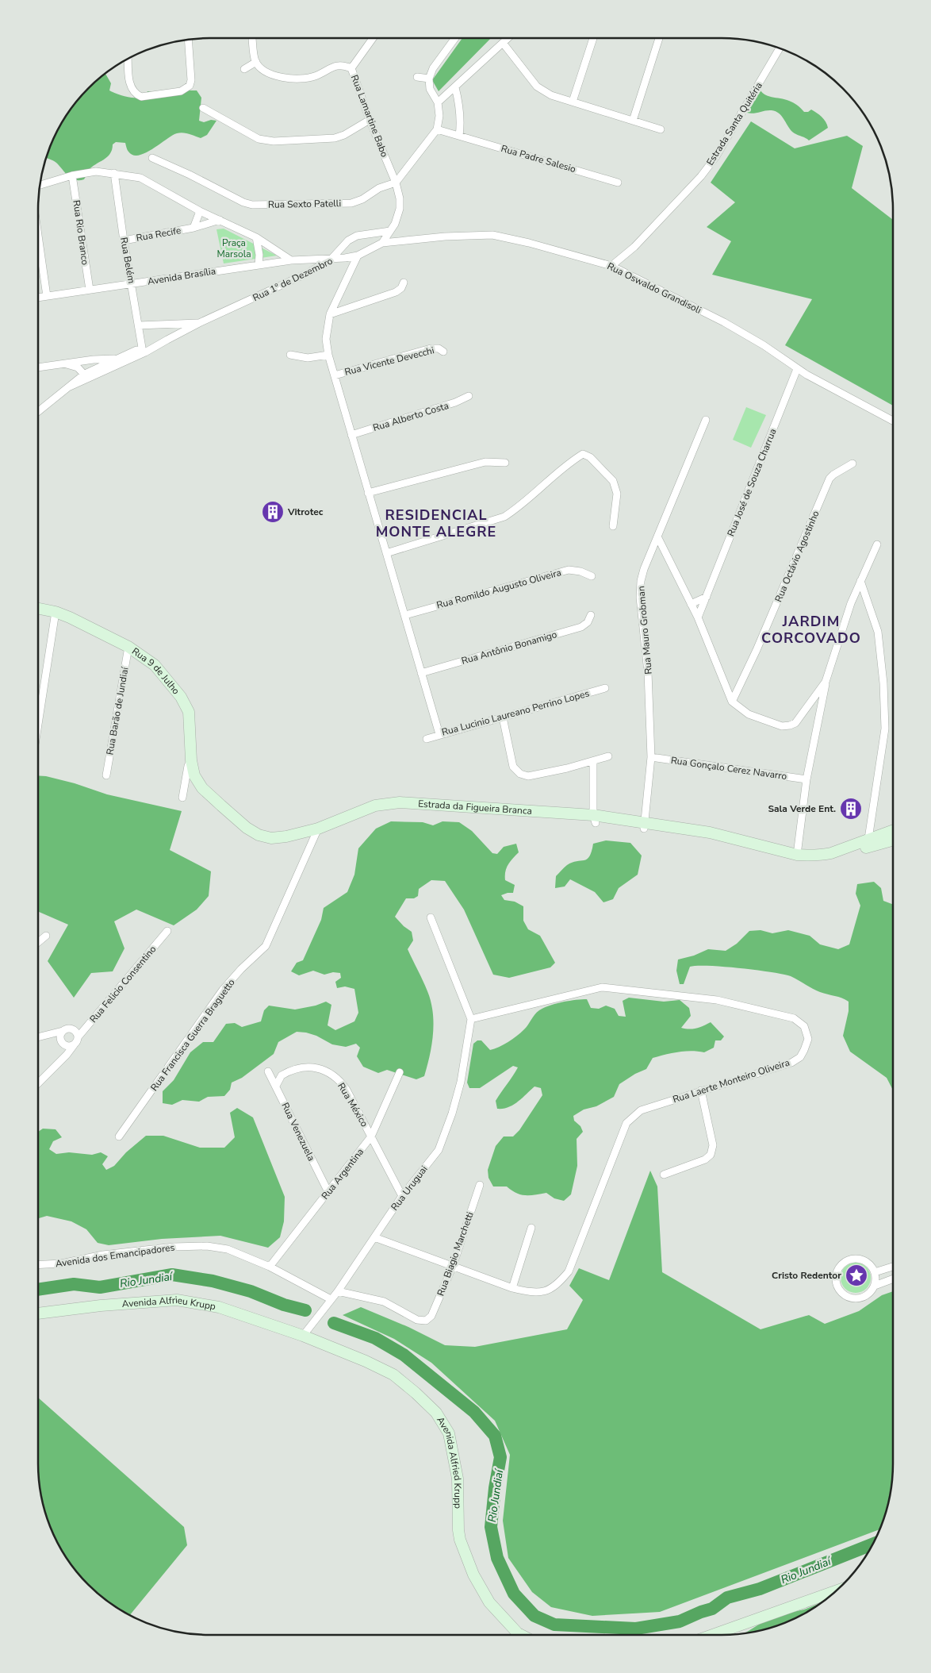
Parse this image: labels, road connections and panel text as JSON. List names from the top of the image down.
{
  "streets": {
    "main road": [
      "Rua 9 de Julho",
      "Estrada da Figueira Branca",
      "Avenida Alfrieu Krupp",
      "Avenida Alfried Krupp"
    ],
    "street": [
      "Rua Lamartine Babo",
      "Estrada Santa Quitéria",
      "Rua Padre Salesio",
      "Rua Sexto Patelli",
      "Rua Rio Branco",
      "Rua Recife",
      "Rua Belém",
      "Avenida Brasília",
      "Rua 1º de Dezembro",
      "Rua Oswaldo Grandisoli",
      "Rua Vicente Devecchi",
      "Rua Alberto Costa",
      "Rua José de Souza Charrua",
      "Rua Octávio Agostinho",
      "Rua Romildo Augusto Oliveira",
      "Rua Mauro Grobman",
      "Rua Antônio Bonamigo",
      "Rua Barão de Jundiaí",
      "Rua Lucinio Laureano Perrino Lopes",
      "Rua Gonçalo Cerez Navarro",
      "Rua Felicio Consentino",
      "Rua Francisca Guerra Braguetto",
      "Rua Laerte Monteiro Oliveira",
      "Rua México",
      "Rua Venezuela",
      "Rua Argentina",
      "Rua Uruguai",
      "Rua Biagio Marchetti",
      "Avenida dos Emancipadores"
    ]
  },
  "crossings": [
    ["Rua Lamartine Babo", "Rua Sexto Patelli"],
    ["Rua Lamartine Babo", "Rua 1º de Dezembro"],
    ["Estrada Santa Quitéria", "Rua Oswaldo Grandisoli"],
    ["Rua Sexto Patelli", "Rua 1º de Dezembro"],
    ["Rua Rio Branco", "Avenida Brasília"],
    ["Rua Recife", "Rua Belém"],
    ["Rua Belém", "Avenida Brasília"],
    ["Rua Belém", "Rua 1º de Dezembro"],
    ["Avenida Brasília", "Rua 1º de Dezembro"],
    ["Rua 1º de Dezembro", "Rua Oswaldo Grandisoli"],
    ["Rua Oswaldo Grandisoli", "Rua José de Souza Charrua"],
    ["Rua Mauro Grobman", "Rua Gonçalo Cerez Navarro"],
    ["Rua Mauro Grobman", "Estrada da Figueira Branca"],
    ["Rua 9 de Julho", "Rua Barão de Jundiaí"],
    ["Rua 9 de Julho", "Estrada da Figueira Branca"],
    ["Estrada da Figueira Branca", "Rua Francisca Guerra Braguetto"],
    ["Rua Laerte Monteiro Oliveira", "Rua Uruguai"],
    ["Rua Laerte Monteiro Oliveira", "Rua Biagio Marchetti"],
    ["Rua México", "Rua Venezuela"],
    ["Rua México", "Rua Argentina"],
    ["Rua México", "Rua Uruguai"],
    ["Rua Venezuela", "Rua Argentina"],
    ["Rua Argentina", "Avenida dos Emancipadores"],
    ["Rua Uruguai", "Rua Biagio Marchetti"],
    ["Rua Uruguai", "Avenida dos Emancipadores"],
    ["Rua Uruguai", "Avenida Alfrieu Krupp"],
    ["Rua Uruguai", "Avenida Alfried Krupp"],
    ["Avenida Alfrieu Krupp", "Avenida Alfried Krupp"]
  ],
  "districts": ["RESIDENCIAL MONTE ALEGRE", "JARDIM CORCOVADO"],
  "water": ["Rio Jundiaí"],
  "parks": ["Praça Marsola"],
  "places": {
    "building": ["Vitrotec", "Sala Verde Ent."],
    "place": ["Cristo Redentor"]
  }
}
